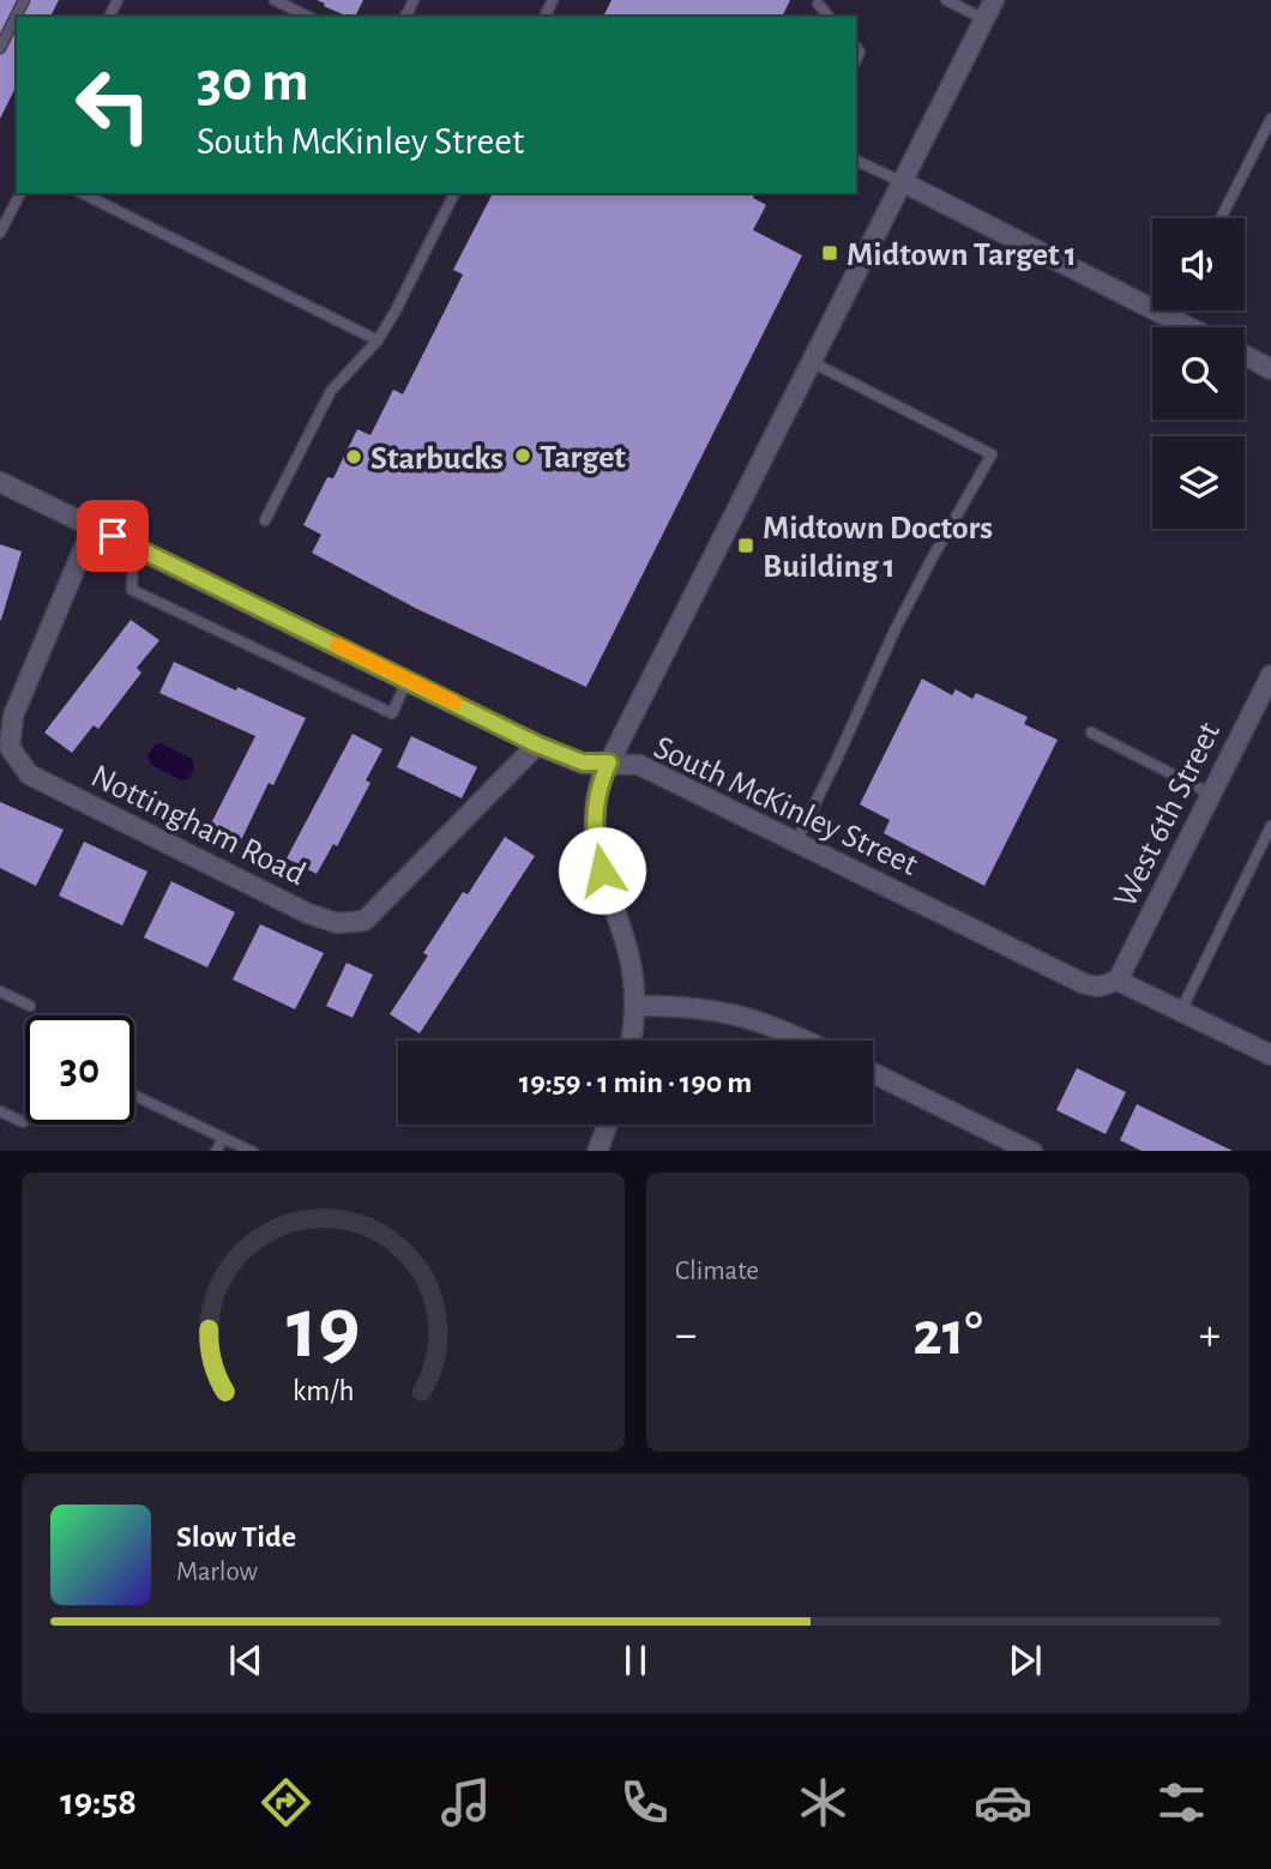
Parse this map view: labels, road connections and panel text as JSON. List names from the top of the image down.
{
  "streets": {
    "street": ["South McKinley Street", "West 6th Street", "Nottingham Road"]
  },
  "crossings": [
    ["South McKinley Street", "West 6th Street"],
    ["South McKinley Street", "Nottingham Road"]
  ],
  "places": {
    "transit": ["Midtown Target 1", "Midtown Doctors Building 1"],
    "other": ["Target", "Starbucks"]
  },
  "page": {
    "turn": ["30 m", "South McKinley Street"],
    "limit": "30",
    "trip": "19:59 · 1 min · 190 m",
    "tile": "Climate",
    "heat": ["−", "21°", "+"],
    "song": ["Slow Tide", "Marlow"],
    "tabs": "19:58",
    "gauge": ["19", "km/h"]
  }
}
